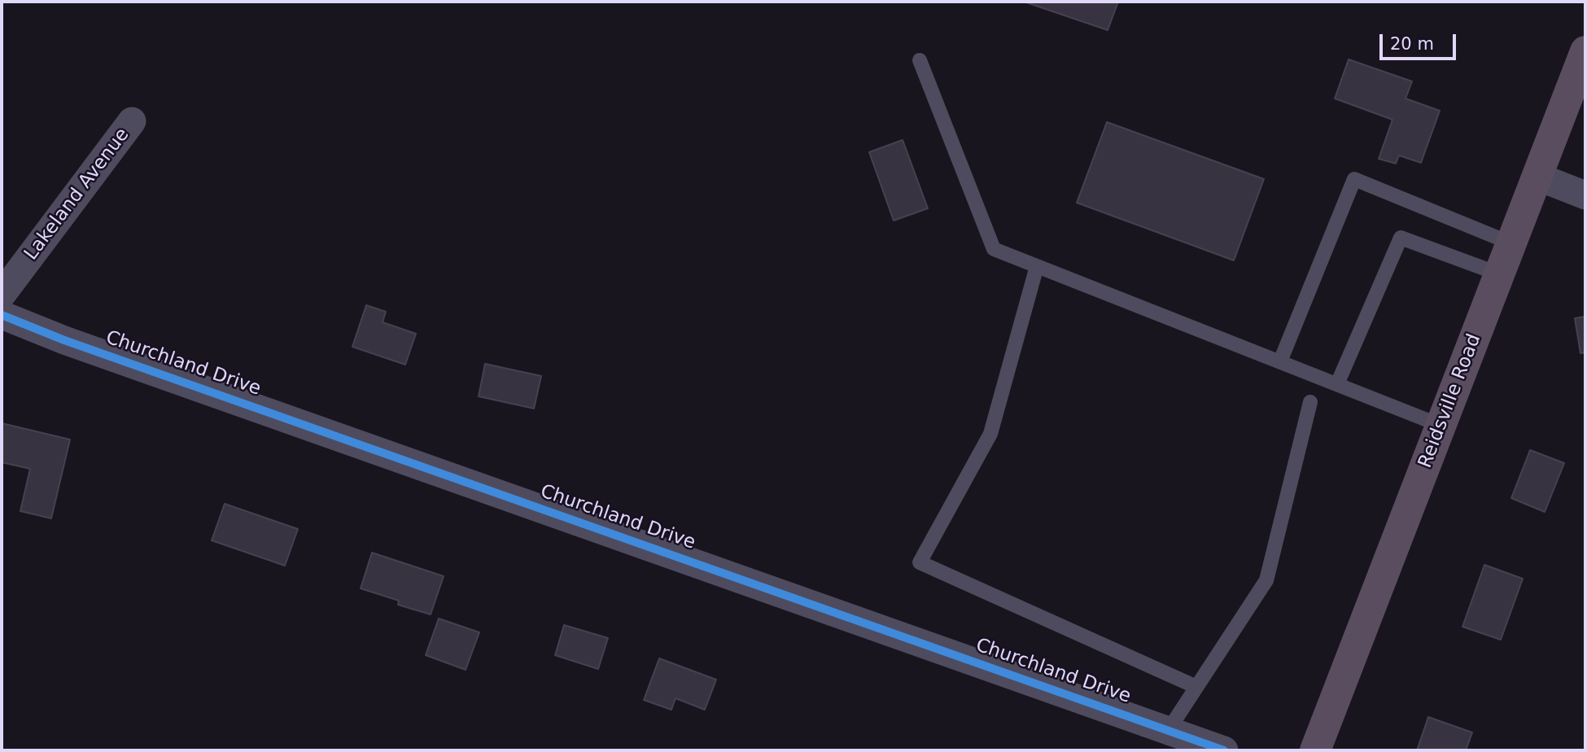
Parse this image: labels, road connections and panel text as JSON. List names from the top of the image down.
{
  "streets": {
    "highway": ["Reidsville Road"],
    "street": ["Lakeland Avenue", "Churchland Drive"]
  },
  "scale_bar": "20 m"
}
